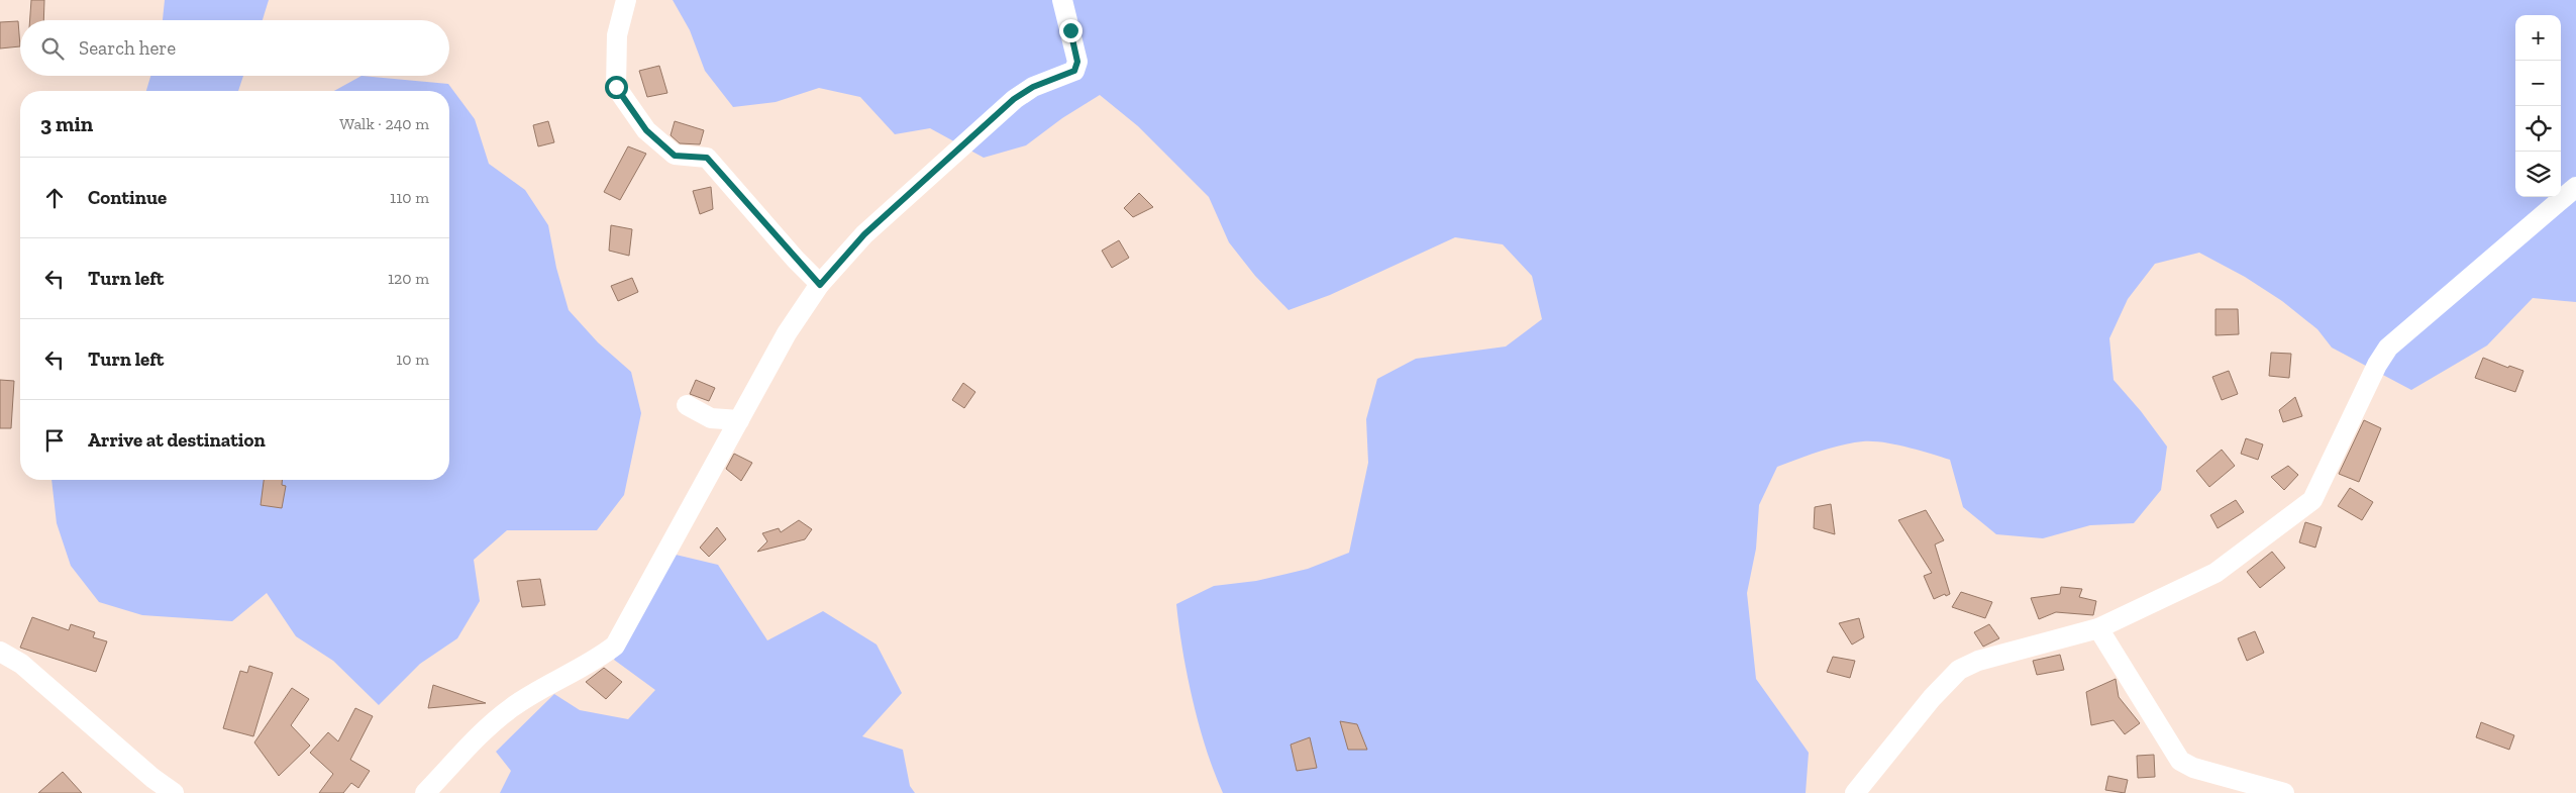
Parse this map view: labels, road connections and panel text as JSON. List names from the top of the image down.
{
  "page": {
    "map_buttons": ["+", "−"],
    "search": "Search here",
    "heading": ["3 min", "Walk · 240 m"],
    "list": [
      ["Continue", "110 m"],
      ["Turn left", "120 m"],
      ["Turn left", "10 m"],
      "Arrive at destination"
    ]
  }
}
